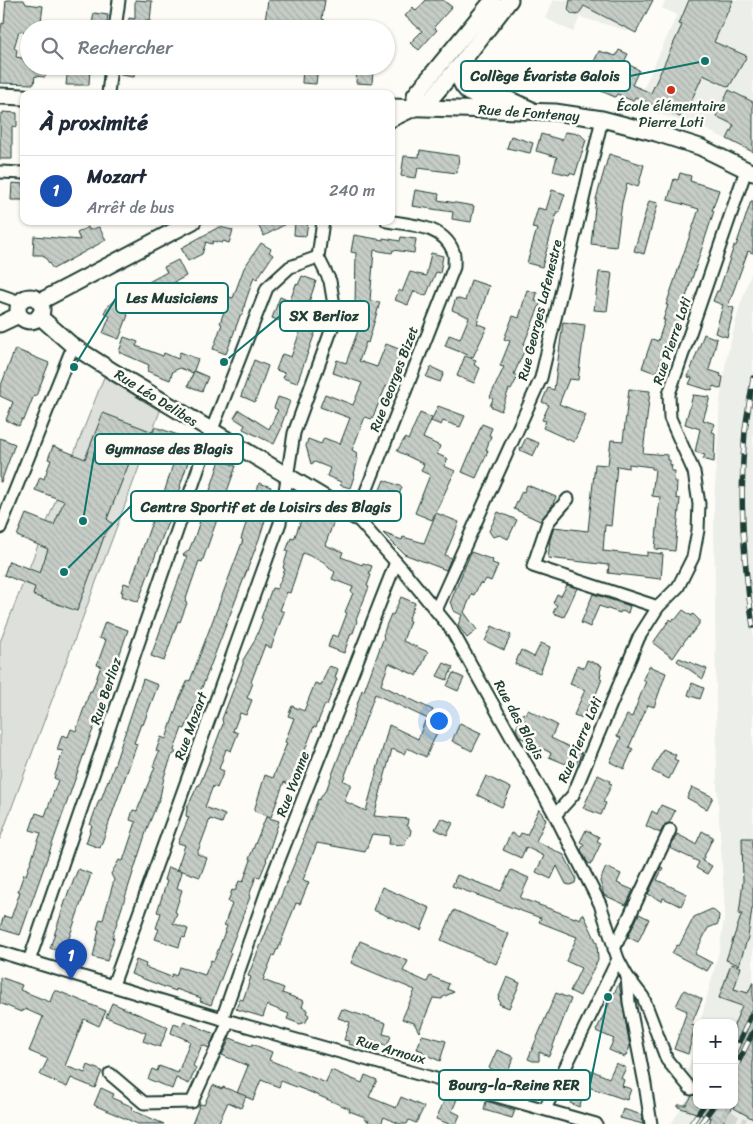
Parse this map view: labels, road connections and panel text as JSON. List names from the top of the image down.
{
  "streets": {
    "street": [
      "Rue de Fontenay",
      "Rue Georges Lafenestre",
      "Rue Pierre Loti",
      "Rue Georges Bizet",
      "Rue Léo Delibes",
      "Rue Berlioz",
      "Rue des Blagis",
      "Rue Mozart",
      "Rue Yvonne",
      "Rue Arnoux"
    ]
  },
  "crossings": [
    ["Rue de Fontenay", "Rue Georges Lafenestre"],
    ["Rue de Fontenay", "Rue Pierre Loti"],
    ["Rue Georges Lafenestre", "Rue des Blagis"],
    ["Rue Pierre Loti", "Rue des Blagis"],
    ["Rue Georges Bizet", "Rue Léo Delibes"],
    ["Rue Georges Bizet", "Rue des Blagis"],
    ["Rue Léo Delibes", "Rue Berlioz"],
    ["Rue Léo Delibes", "Rue des Blagis"],
    ["Rue Léo Delibes", "Rue Mozart"],
    ["Rue Berlioz", "Rue Mozart"],
    ["Rue Berlioz", "Rue Arnoux"],
    ["Rue des Blagis", "Rue Yvonne"],
    ["Rue Mozart", "Rue Arnoux"],
    ["Rue Yvonne", "Rue Arnoux"]
  ],
  "places": [
    "Collège Évariste Galois",
    "École élémentaire Pierre Loti",
    "SX Berlioz",
    "Les Musiciens",
    "Gymnase des Blagis",
    "Centre Sportif et de Loisirs des Blagis",
    "Bourg-la-Reine RER"
  ],
  "page": {
    "search": "Rechercher",
    "heading": "À proximité",
    "list": [
      {
        "mark": "1",
        "name": "Mozart",
        "note": "Arrêt de bus",
        "value": "240 m"
      }
    ],
    "pins": "1",
    "map_buttons": ["+", "−"]
  }
}
